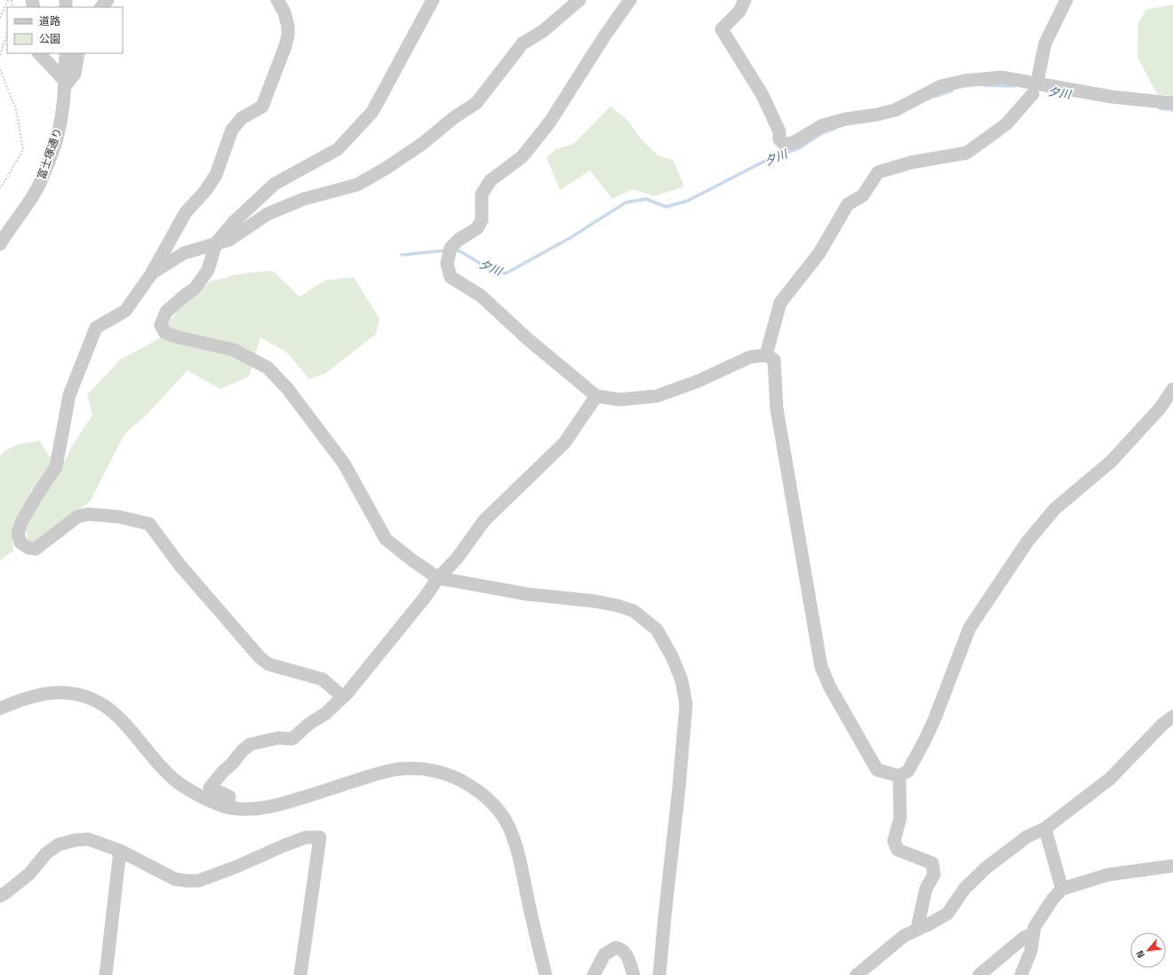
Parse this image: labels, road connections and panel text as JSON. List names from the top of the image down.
{
  "streets": {
    "street": ["富士塚通り"]
  },
  "water": ["夕川"],
  "legend": ["道路", "公園"],
  "north": "bottom left"
}
